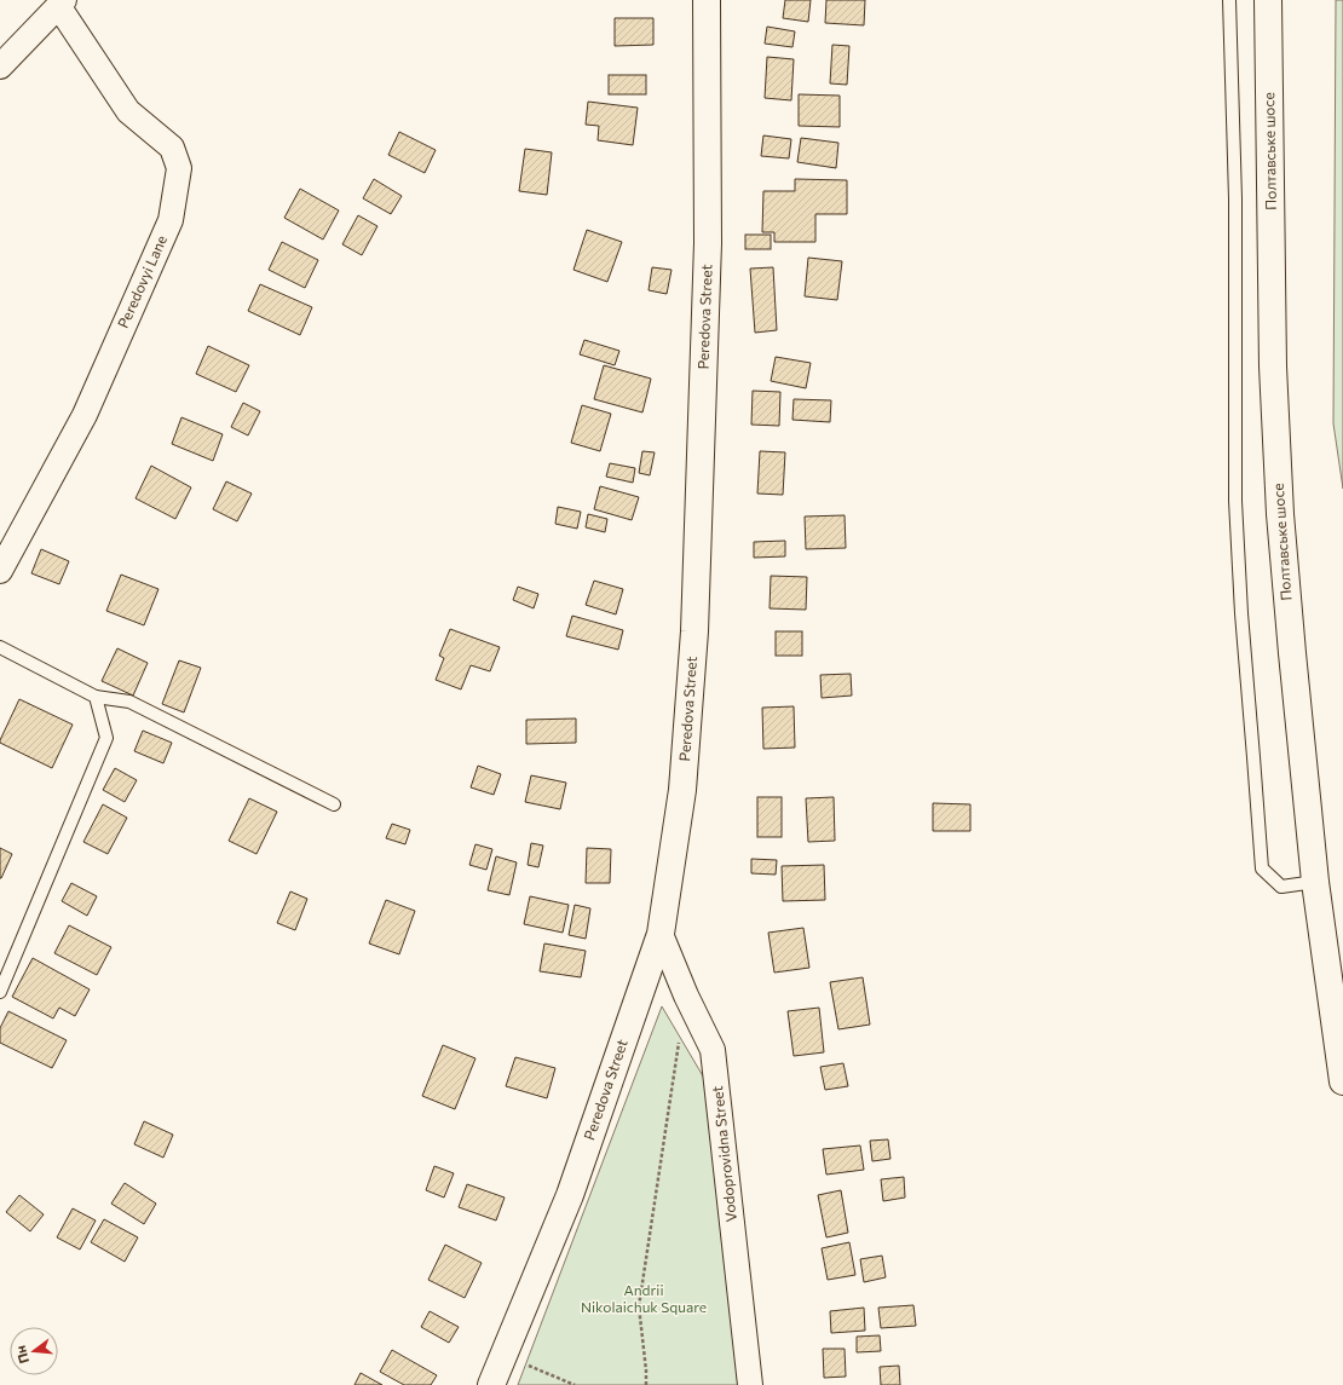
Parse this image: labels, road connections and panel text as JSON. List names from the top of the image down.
{
  "streets": {
    "street": [
      "Полтавське шосе",
      "Peredovyi Lane",
      "Peredova Street",
      "Vodoprovidna Street"
    ]
  },
  "crossings": [
    ["Peredova Street", "Vodoprovidna Street"]
  ],
  "parks": ["Andrii Nikolaichuk Square"],
  "north": "left"
}
